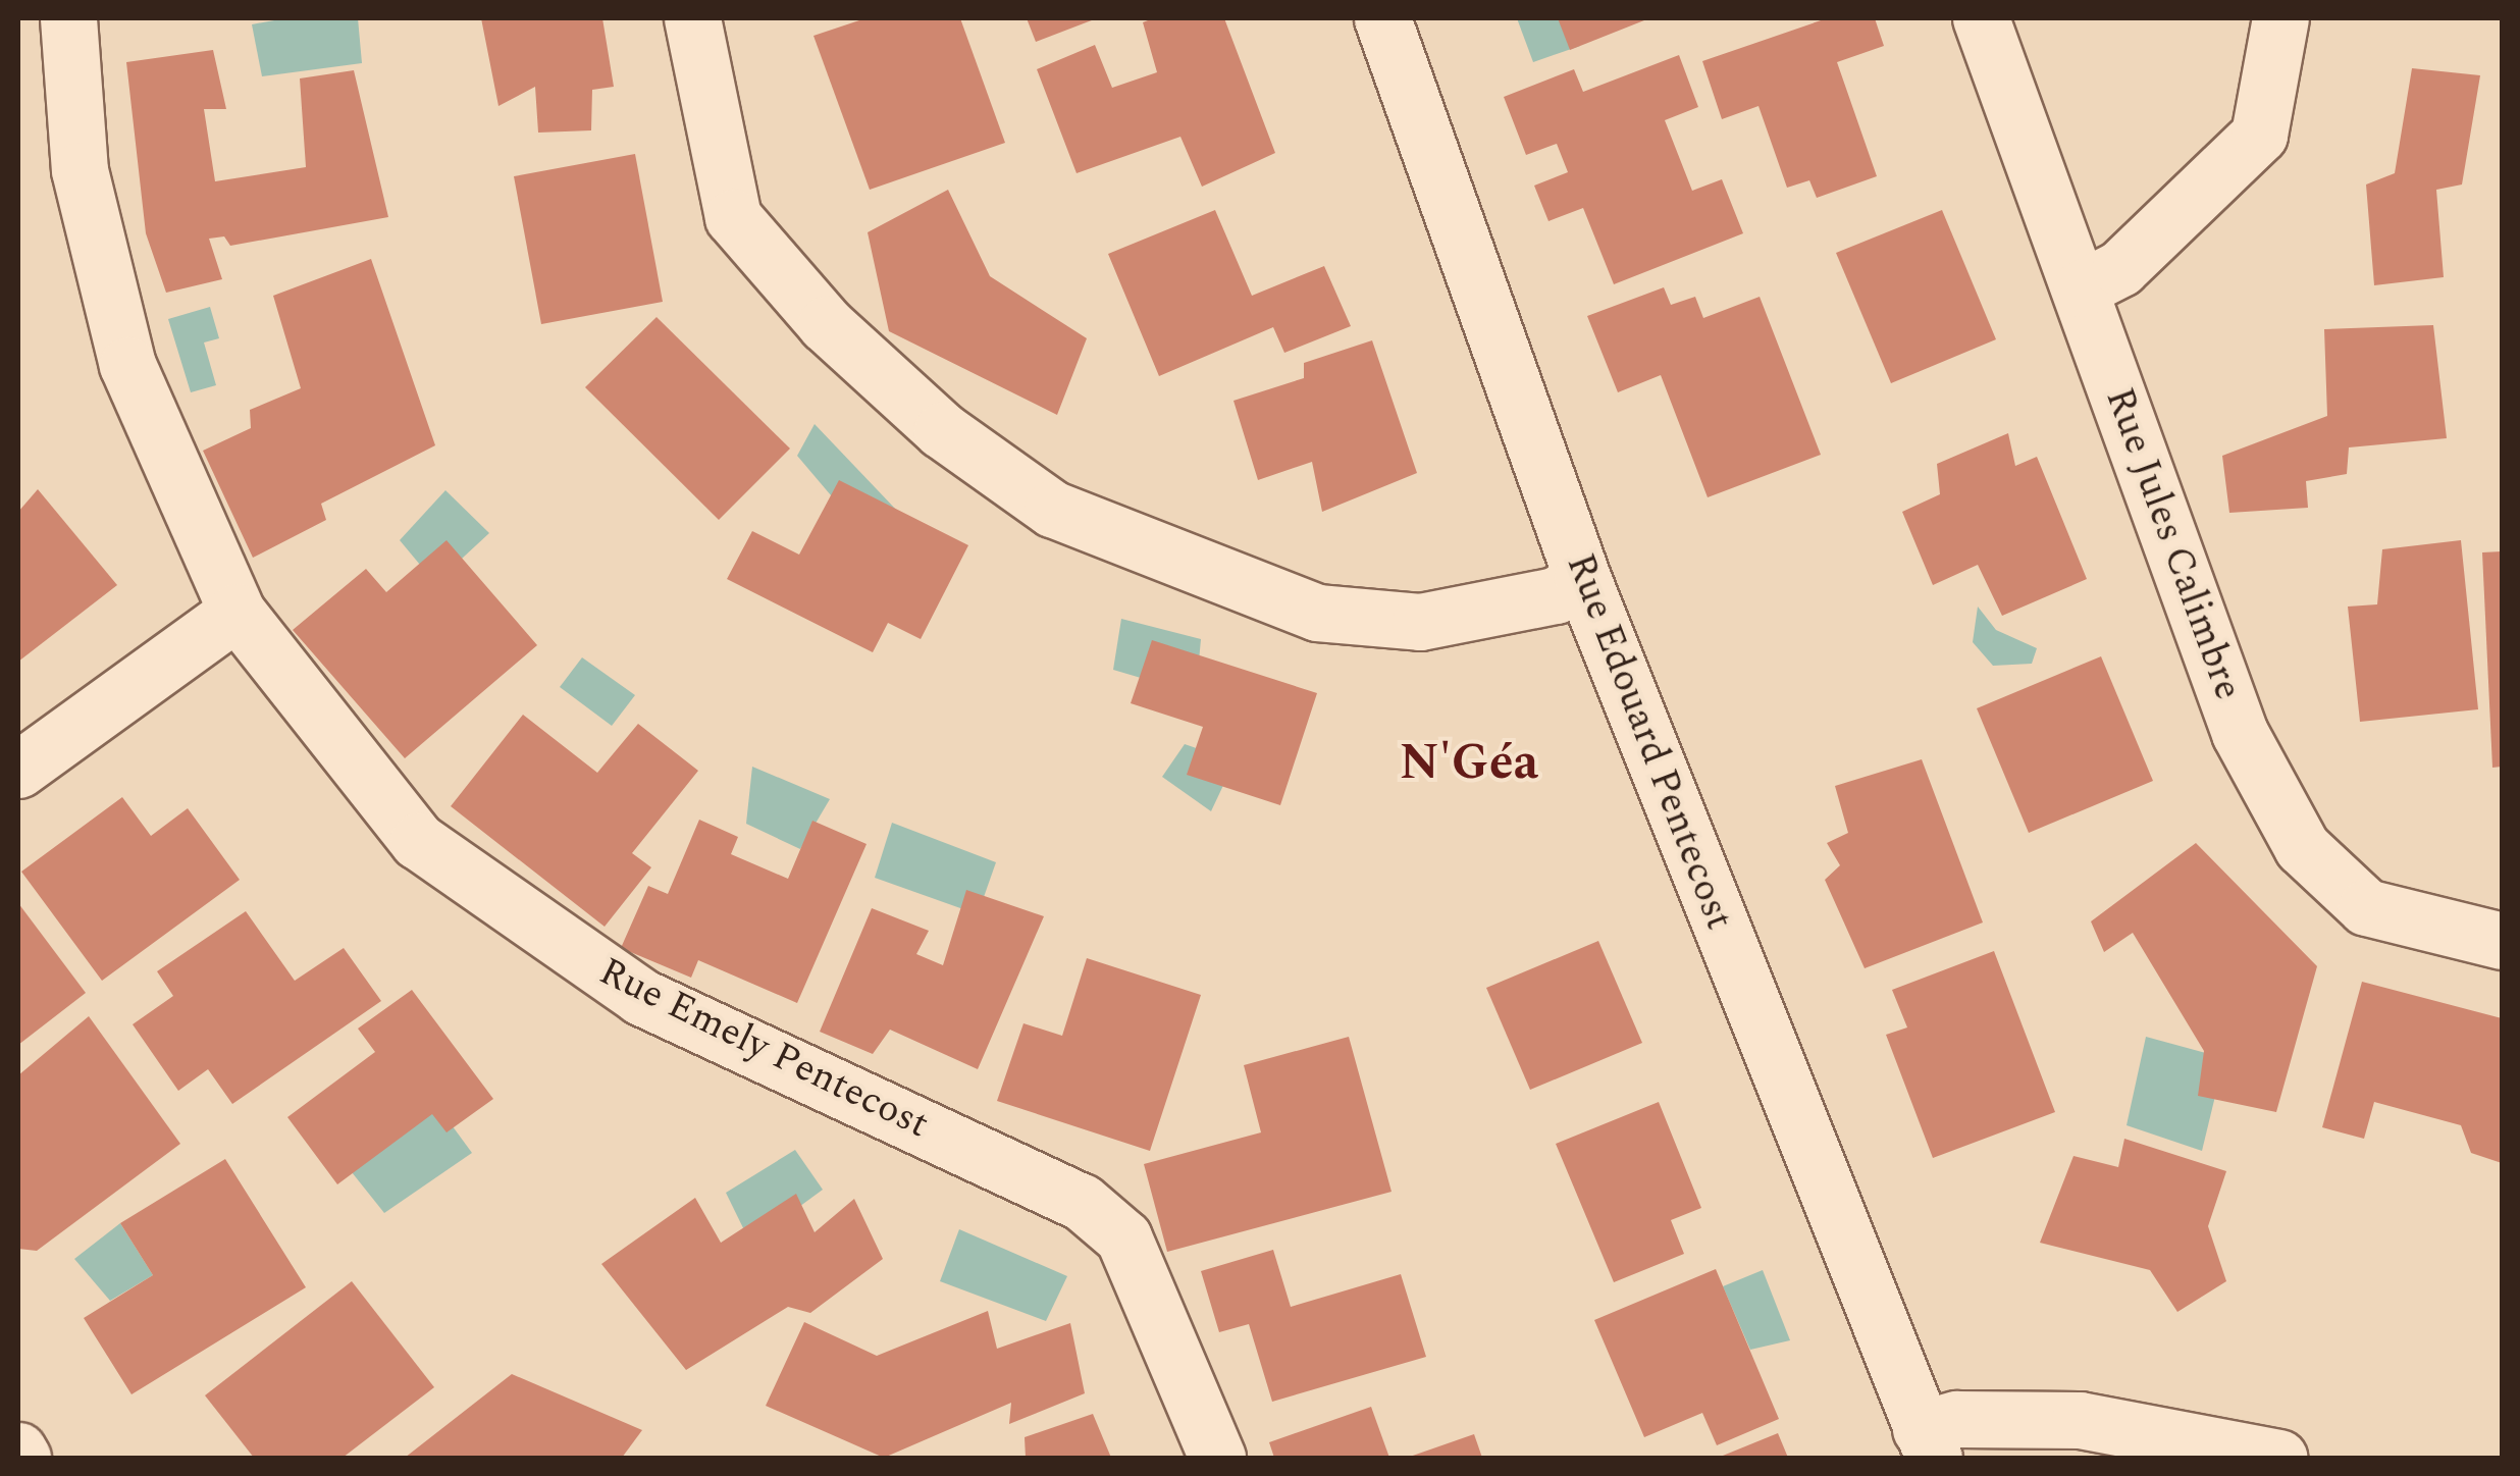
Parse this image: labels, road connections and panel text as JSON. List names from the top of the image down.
{
  "streets": {
    "street": ["Rue Jules Calimbre", "Rue Edouard Pentecost", "Rue Emely Pentecost"]
  },
  "districts": ["N'Géa"]
}
